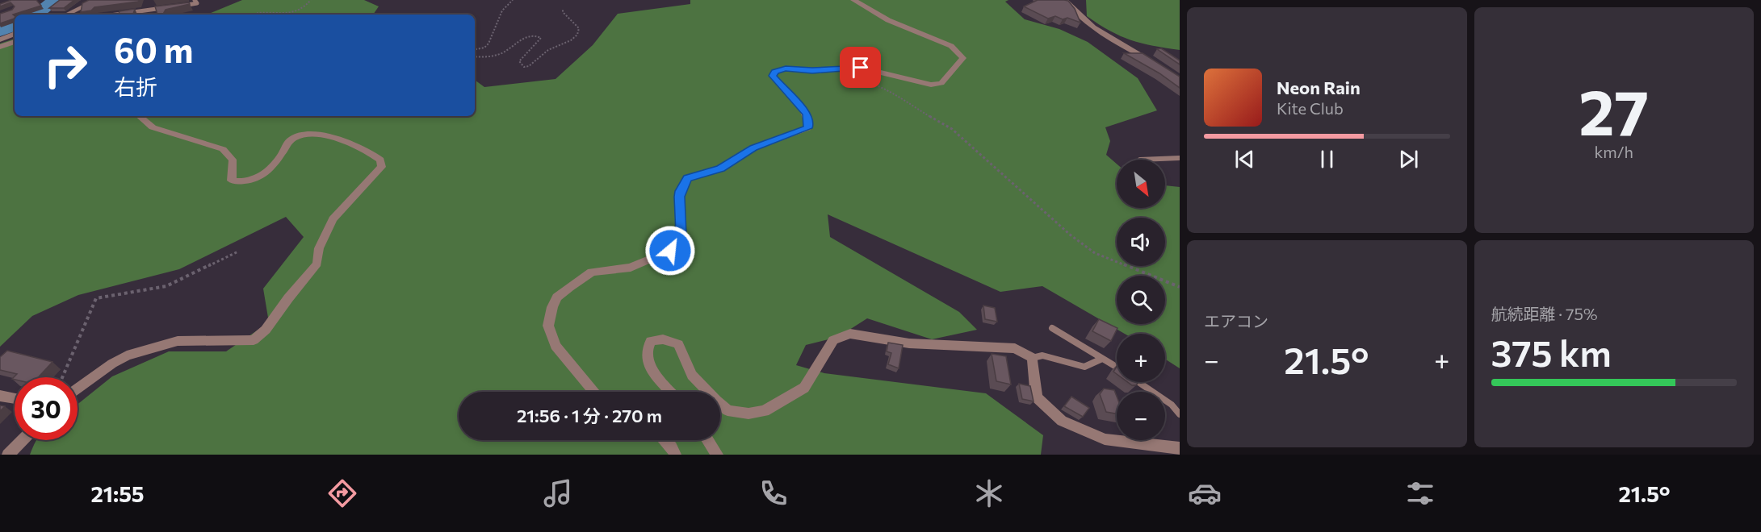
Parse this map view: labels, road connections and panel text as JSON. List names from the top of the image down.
{
  "north": "bottom right",
  "page": {
    "tile": [
      ["27", "km/h"],
      "エアコン",
      ["航続距離 · 75%", "375 km"]
    ],
    "turn": ["60 m", "右折"],
    "song": ["Neon Rain", "Kite Club"],
    "map_buttons": ["+", "−"],
    "heat": ["−", "21.5°", "+"],
    "limit": "30",
    "trip": "21:56 · 1 分 · 270 m",
    "tabs": ["21:55", "21.5°"]
  }
}
